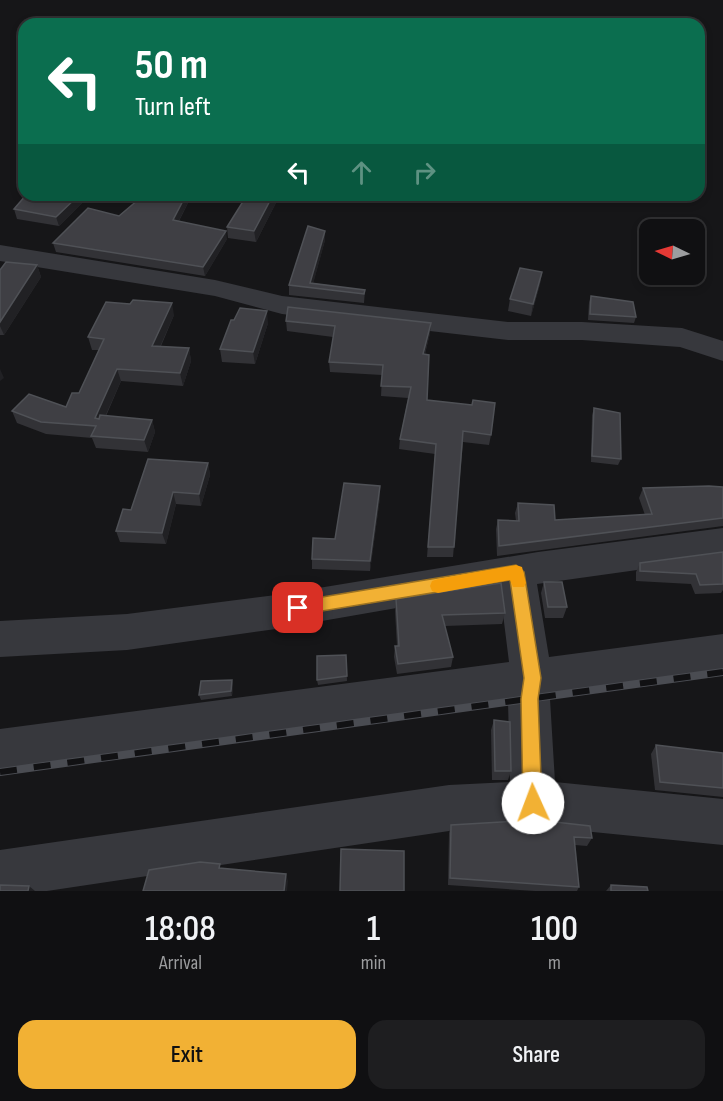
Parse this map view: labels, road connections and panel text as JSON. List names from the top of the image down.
{
  "north": "left",
  "page": {
    "turn": ["50 m", "Turn left"],
    "eta": [
      "18:08",
      "Arrival",
      "1",
      "min",
      "100",
      "m"
    ],
    "buttons": ["Exit", "Share"]
  }
}
